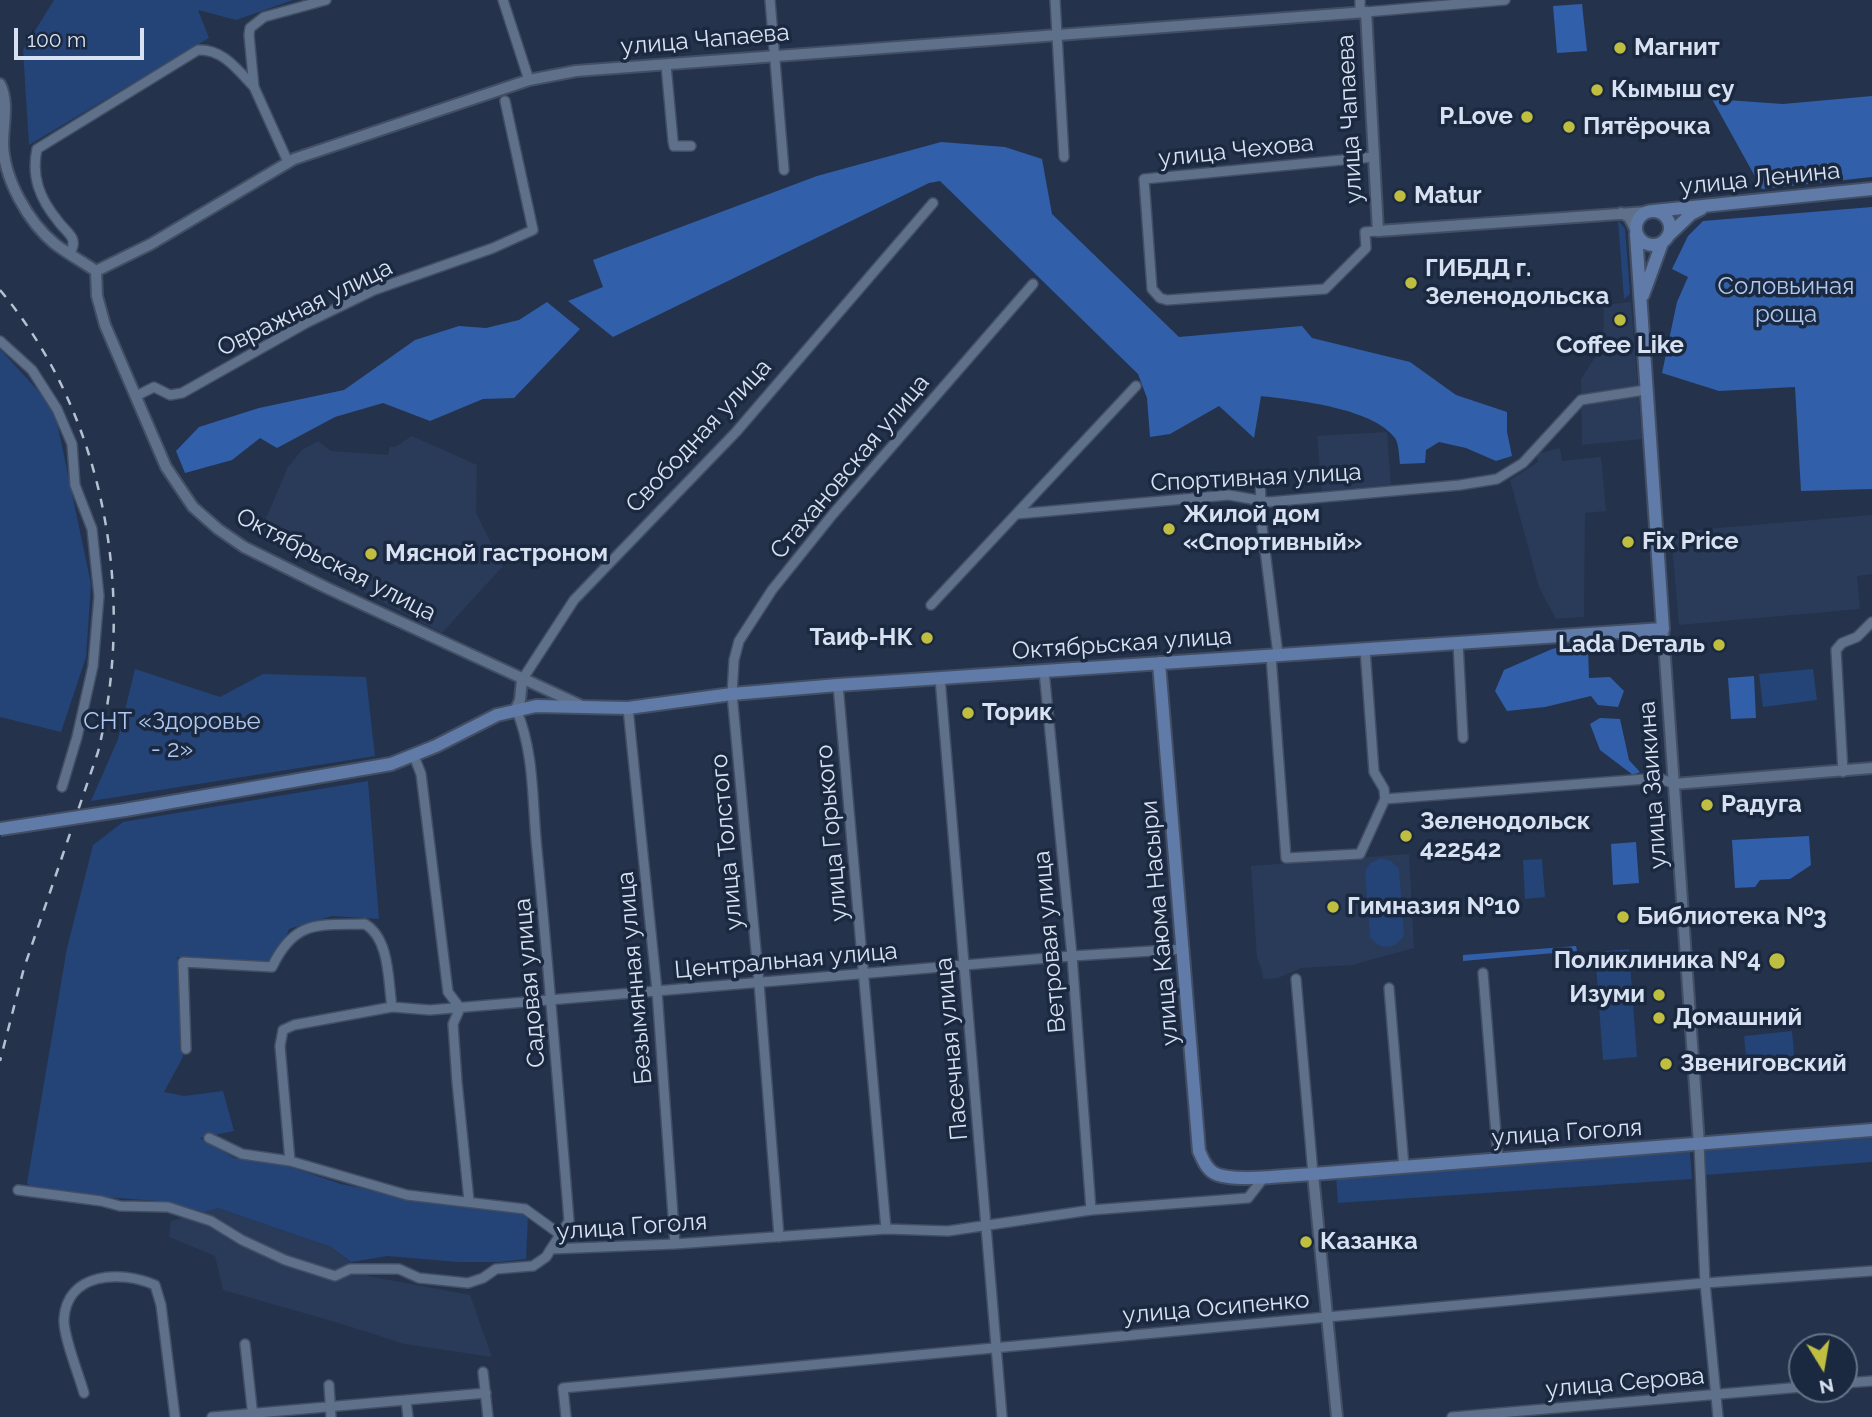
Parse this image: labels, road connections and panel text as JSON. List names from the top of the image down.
{
  "streets": {
    "main road": [
      "улица Ленина",
      "Октябрьская улица",
      "улица Заикина",
      "улица Каюма Насыри",
      "улица Гоголя"
    ],
    "street": [
      "улица Чапаева",
      "улица Чехова",
      "Овражная улица",
      "Свободная улица",
      "Стахановская улица",
      "Спортивная улица",
      "улица Горького",
      "улица Толстого",
      "Ветровая улица",
      "Центральная улица",
      "Безымянная улица",
      "Садовая улица",
      "Пасечная улица",
      "улица Осипенко",
      "улица Серова"
    ]
  },
  "crossings": [
    ["улица Чапаева", "улица Чехова"],
    ["улица Чапаева", "улица Ленина"],
    ["улица Чапаева", "Октябрьская улица"],
    ["улица Чехова", "улица Ленина"],
    ["улица Ленина", "улица Заикина"],
    ["Овражная улица", "Октябрьская улица"],
    ["Свободная улица", "Октябрьская улица"],
    ["Свободная улица", "Садовая улица"],
    ["Стахановская улица", "Октябрьская улица"],
    ["Стахановская улица", "улица Толстого"],
    ["Спортивная улица", "улица Заикина"],
    ["Октябрьская улица", "улица Заикина"],
    ["Октябрьская улица", "улица Горького"],
    ["Октябрьская улица", "улица Толстого"],
    ["Октябрьская улица", "улица Каюма Насыри"],
    ["Октябрьская улица", "Ветровая улица"],
    ["Октябрьская улица", "Безымянная улица"],
    ["Октябрьская улица", "Садовая улица"],
    ["Октябрьская улица", "Пасечная улица"],
    ["улица Заикина", "улица Гоголя"],
    ["улица Заикина", "улица Осипенко"],
    ["улица Заикина", "улица Серова"],
    ["улица Горького", "Центральная улица"],
    ["улица Горького", "улица Гоголя"],
    ["улица Толстого", "Центральная улица"],
    ["улица Толстого", "улица Гоголя"],
    ["улица Каюма Насыри", "Центральная улица"],
    ["улица Каюма Насыри", "улица Гоголя"],
    ["Ветровая улица", "Центральная улица"],
    ["Ветровая улица", "улица Гоголя"],
    ["Центральная улица", "Безымянная улица"],
    ["Центральная улица", "Садовая улица"],
    ["Центральная улица", "Пасечная улица"],
    ["Безымянная улица", "улица Гоголя"],
    ["Садовая улица", "улица Гоголя"],
    ["Пасечная улица", "улица Гоголя"],
    ["Пасечная улица", "улица Осипенко"]
  ],
  "parks": ["Соловьиная роща", "СНТ «Здоровье - 2»"],
  "places": [
    "Магнит",
    "Кымыш су",
    "P.Love",
    "Пятёрочка",
    "Matur",
    "ГИБДД г. Зеленодольска",
    "Coffee Like",
    "Жилой дом «Спортивный»",
    "Fix Price",
    "Мясной гастроном",
    "Таиф-НК",
    "Lada Dеталь",
    "Торик",
    "Радуга",
    "Зеленодольск 422542",
    "Гимназия №10",
    "Библиотека №3",
    "Поликлиника №4",
    "Изуми",
    "Домашний",
    "Звениговский",
    "Казанка"
  ],
  "scale_bar": "100 m",
  "north": "bottom"
}
